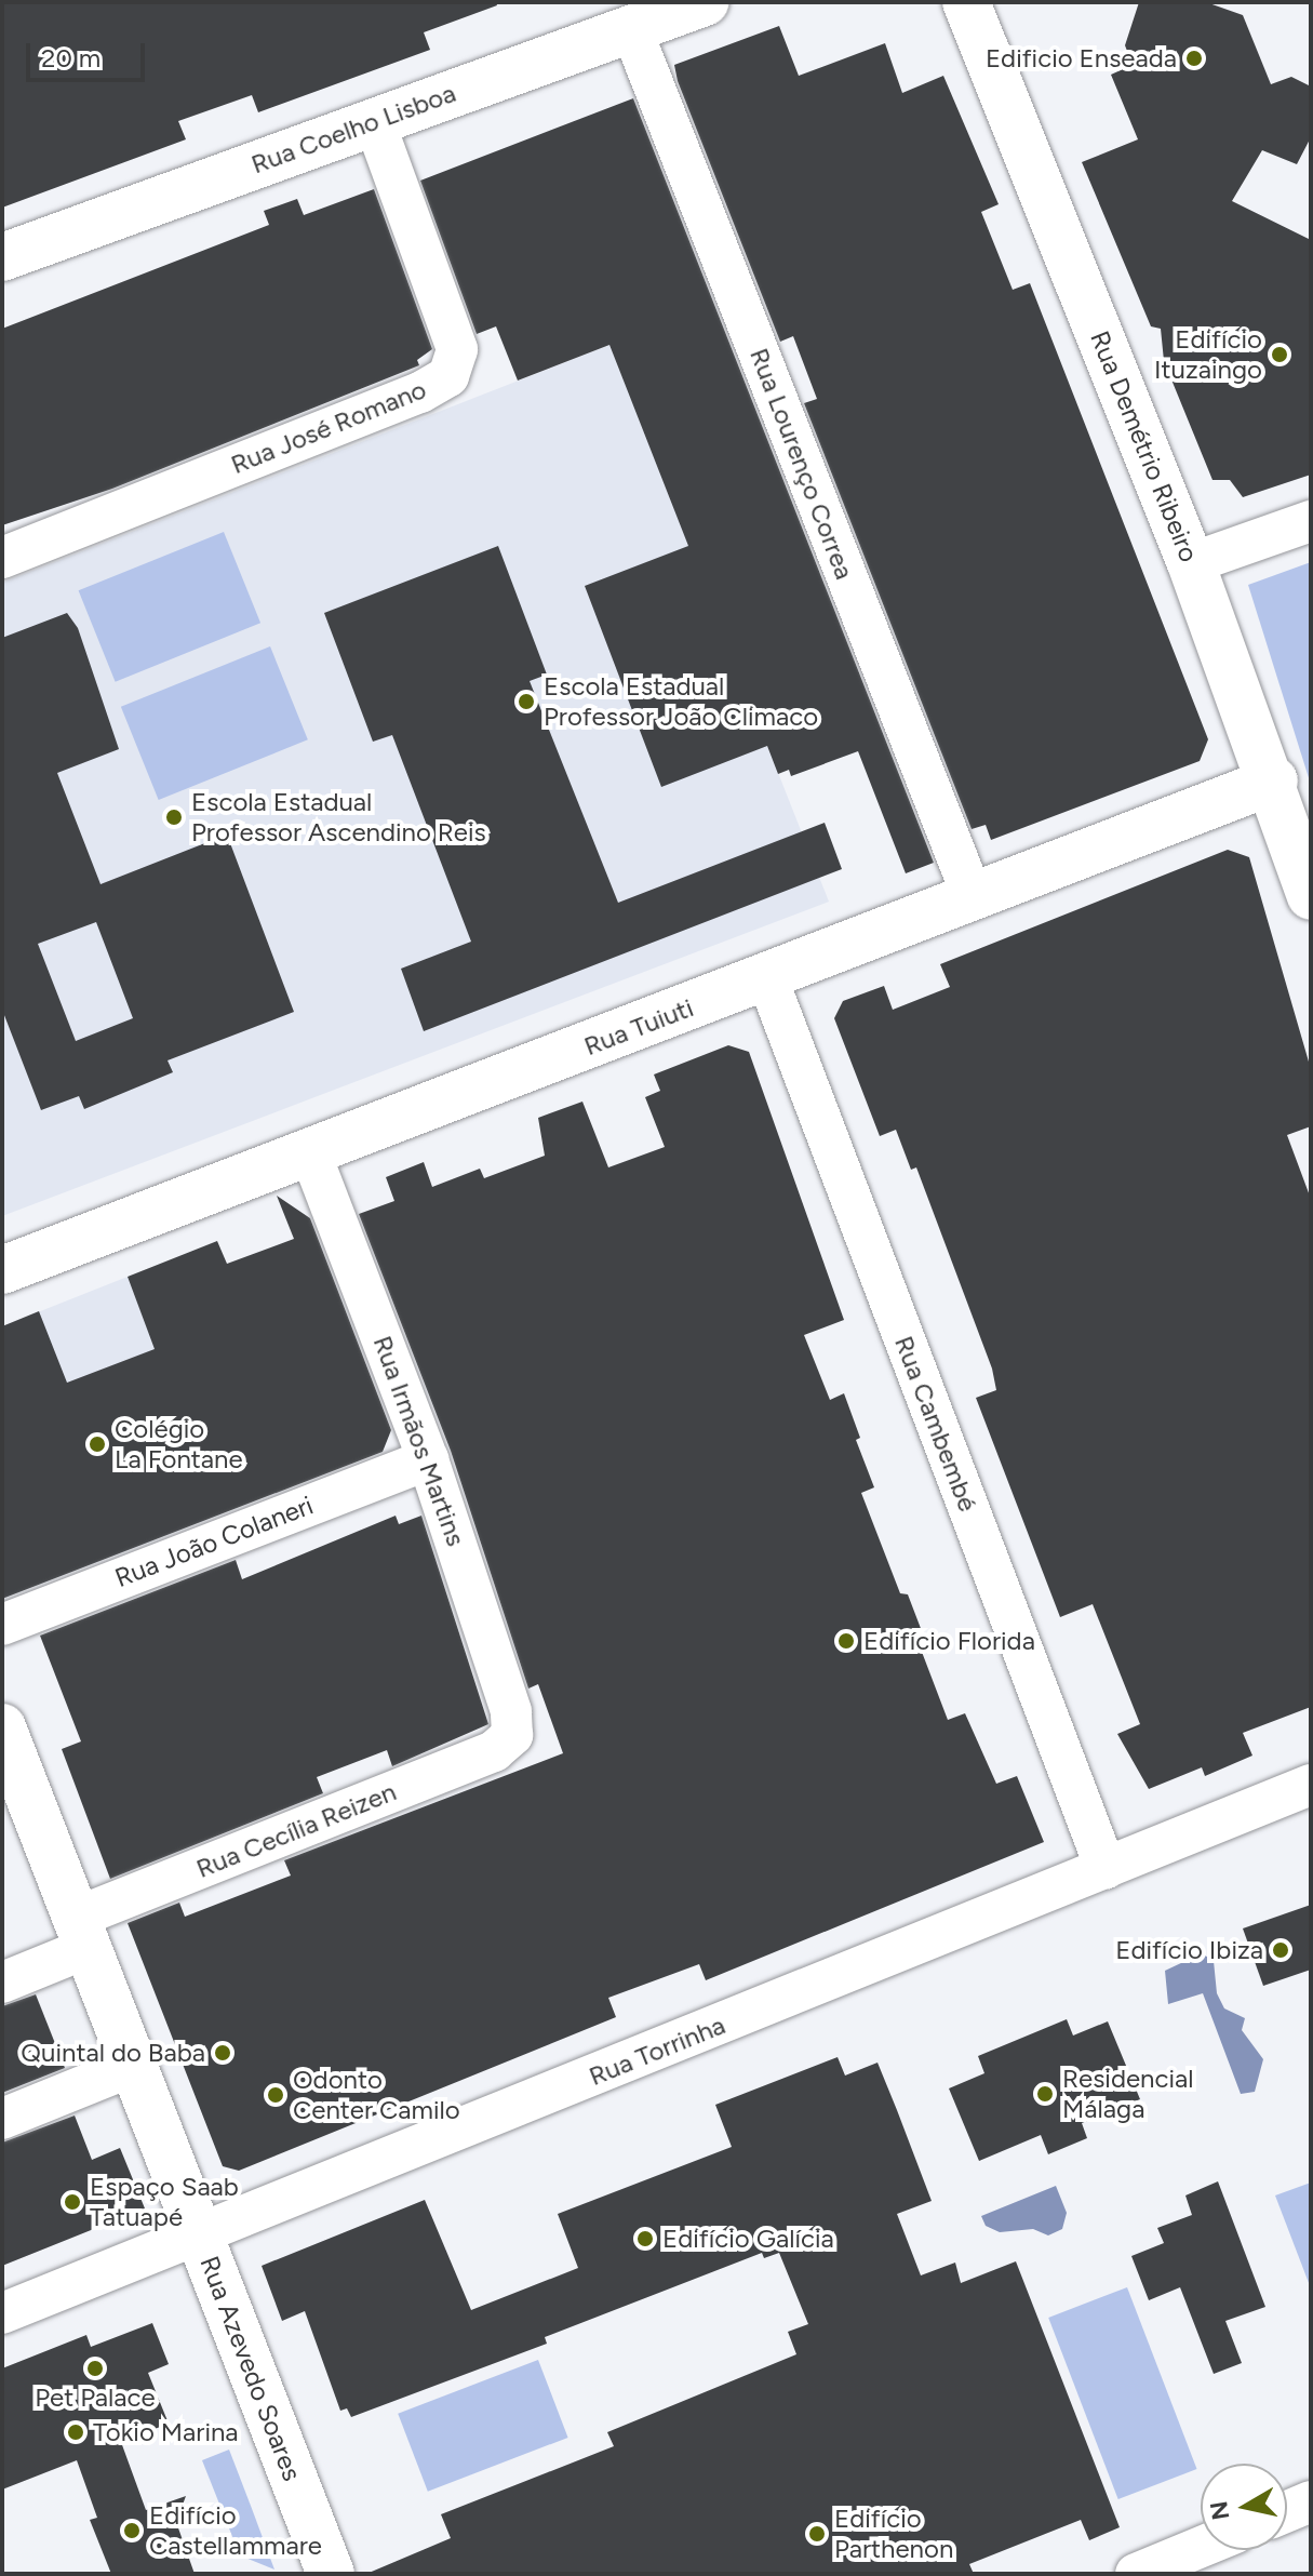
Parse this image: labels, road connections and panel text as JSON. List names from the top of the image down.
{
  "streets": {
    "street": [
      "Rua Coelho Lisboa",
      "Rua José Romano",
      "Rua Demétrio Ribeiro",
      "Rua Lourenço Correa",
      "Rua Tuiuti",
      "Rua Cambembé",
      "Rua Irmãos Martins",
      "Rua João Colaneri",
      "Rua Cecília Reizen",
      "Rua Torrinha",
      "Rua Azevedo Soares"
    ]
  },
  "crossings": [
    ["Rua Coelho Lisboa", "Rua José Romano"],
    ["Rua Coelho Lisboa", "Rua Lourenço Correa"],
    ["Rua Demétrio Ribeiro", "Rua Tuiuti"],
    ["Rua Lourenço Correa", "Rua Tuiuti"],
    ["Rua Tuiuti", "Rua Cambembé"],
    ["Rua Tuiuti", "Rua Irmãos Martins"],
    ["Rua Cambembé", "Rua Torrinha"],
    ["Rua Irmãos Martins", "Rua João Colaneri"],
    ["Rua Irmãos Martins", "Rua Cecília Reizen"],
    ["Rua Cecília Reizen", "Rua Azevedo Soares"],
    ["Rua Torrinha", "Rua Azevedo Soares"]
  ],
  "places": [
    "Edificio Enseada",
    "Edifício Ituzaingo",
    "Escola Estadual Professor João Climaco",
    "Escola Estadual Professor Ascendino Reis",
    "Colégio La Fontane",
    "Edifício Florida",
    "Edifício Ibiza",
    "Quintal do Baba",
    "Residencial Málaga",
    "Odonto Center Camilo",
    "Espaço Saab Tatuapé",
    "Edifício Galícia",
    "Pet Palace",
    "Tokio Marina",
    "Edifício Castellammare",
    "Edifício Parthenon"
  ],
  "scale_bar": "20 m",
  "north": "left"
}
